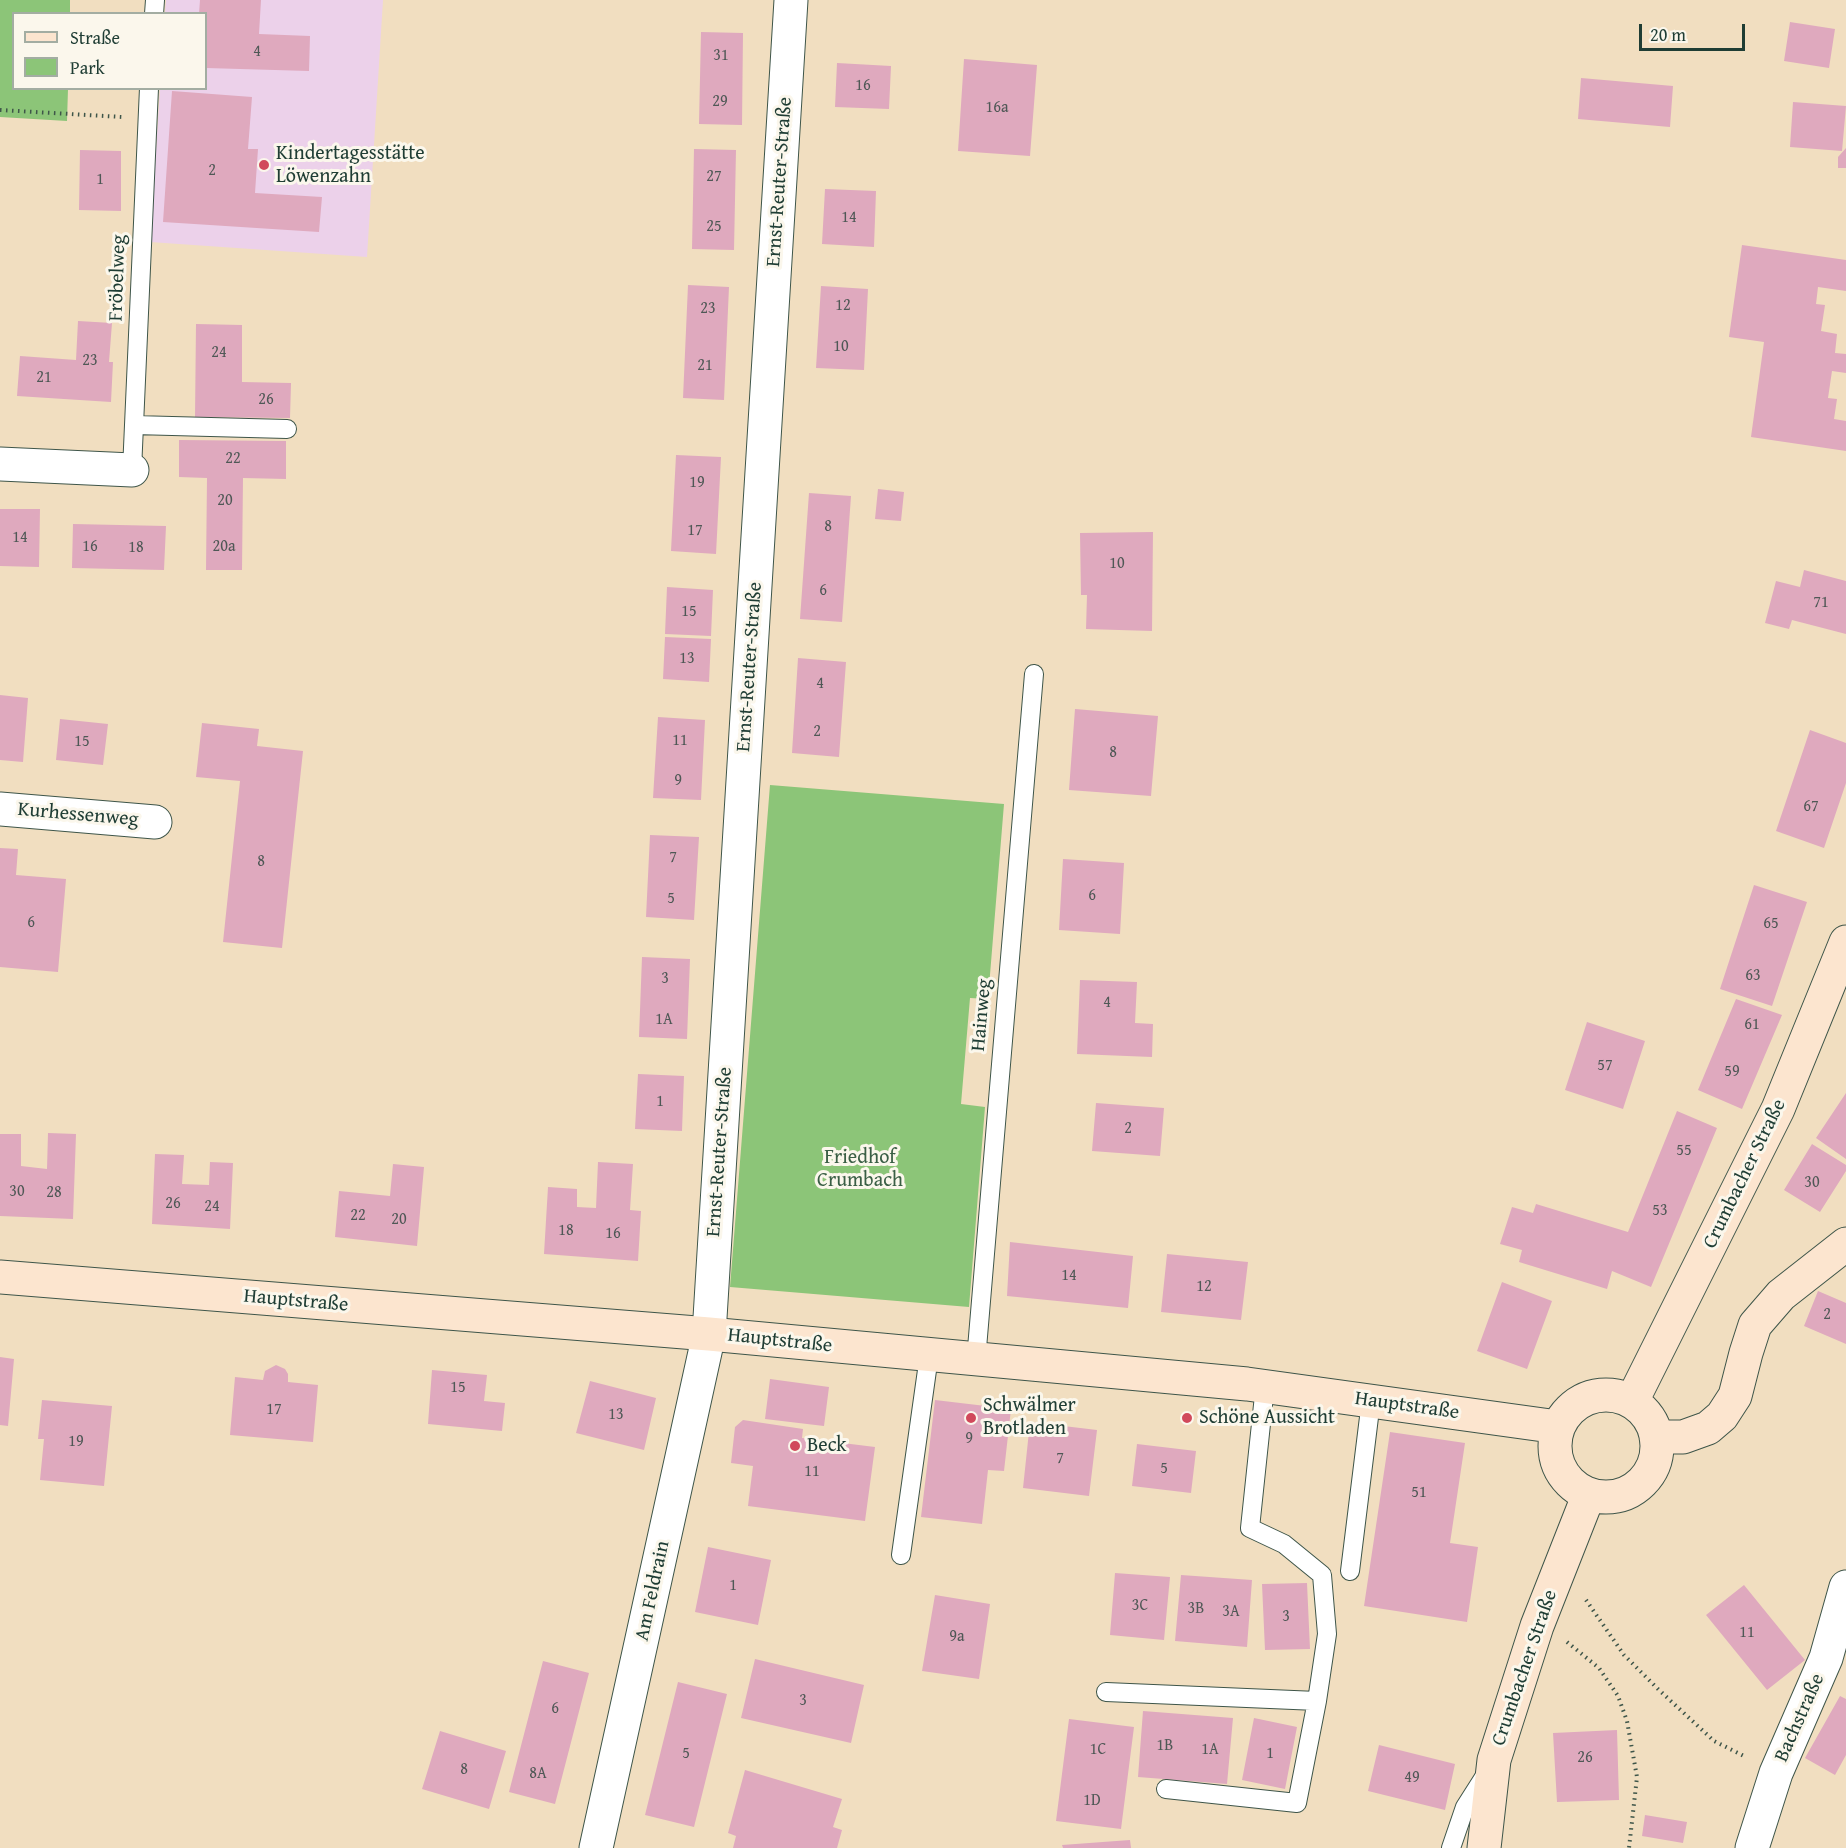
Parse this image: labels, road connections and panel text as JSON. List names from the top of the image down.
{
  "streets": {
    "main road": ["Crumbacher Straße", "Hauptstraße"],
    "street": [
      "Ernst-Reuter-Straße",
      "Kurhessenweg",
      "Am Feldrain",
      "Bachstraße"
    ],
    "lane": ["Fröbelweg", "Hainweg"]
  },
  "crossings": [
    ["Ernst-Reuter-Straße", "Hauptstraße"],
    ["Ernst-Reuter-Straße", "Am Feldrain"],
    ["Hainweg", "Hauptstraße"],
    ["Crumbacher Straße", "Hauptstraße"],
    ["Hauptstraße", "Am Feldrain"]
  ],
  "parks": ["Friedhof Crumbach"],
  "places": [
    "Kindertagesstätte Löwenzahn",
    "Schwälmer Brotladen",
    "Schöne Aussicht",
    "Beck"
  ],
  "house_numbers": [
    "4",
    "31",
    "16",
    "29",
    "16a",
    "2",
    "27",
    "1",
    "14",
    "25",
    "12",
    "23",
    "10",
    "24",
    "23",
    "21",
    "21",
    "26",
    "22",
    "19",
    "20",
    "8",
    "17",
    "14",
    "16",
    "20a",
    "18",
    "10",
    "6",
    "71",
    "15",
    "13",
    "4",
    "2",
    "11",
    "15",
    "8",
    "9",
    "67",
    "7",
    "8",
    "6",
    "5",
    "6",
    "65",
    "63",
    "3",
    "4",
    "1A",
    "61",
    "57",
    "59",
    "1",
    "2",
    "55",
    "30",
    "30",
    "28",
    "26",
    "24",
    "53",
    "22",
    "20",
    "18",
    "16",
    "14",
    "12",
    "2",
    "15",
    "17",
    "13",
    "9",
    "19",
    "7",
    "5",
    "11",
    "51",
    "1",
    "3C",
    "3B",
    "3A",
    "3",
    "11",
    "9a",
    "3",
    "6",
    "1B",
    "1C",
    "1A",
    "5",
    "1",
    "26",
    "8",
    "8A",
    "49",
    "1D"
  ],
  "legend": ["Straße", "Park"],
  "scale_bar": "20 m"
}
